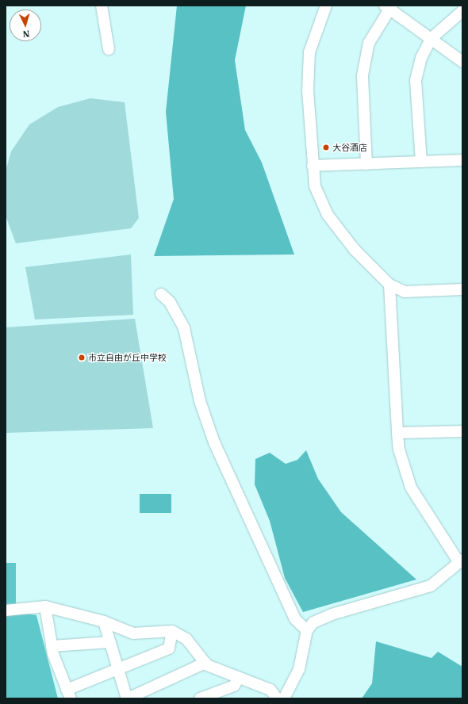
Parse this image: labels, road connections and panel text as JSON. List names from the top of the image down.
{
  "places": ["大谷酒店", "市立自由が丘中学校"],
  "north": "bottom"
}
